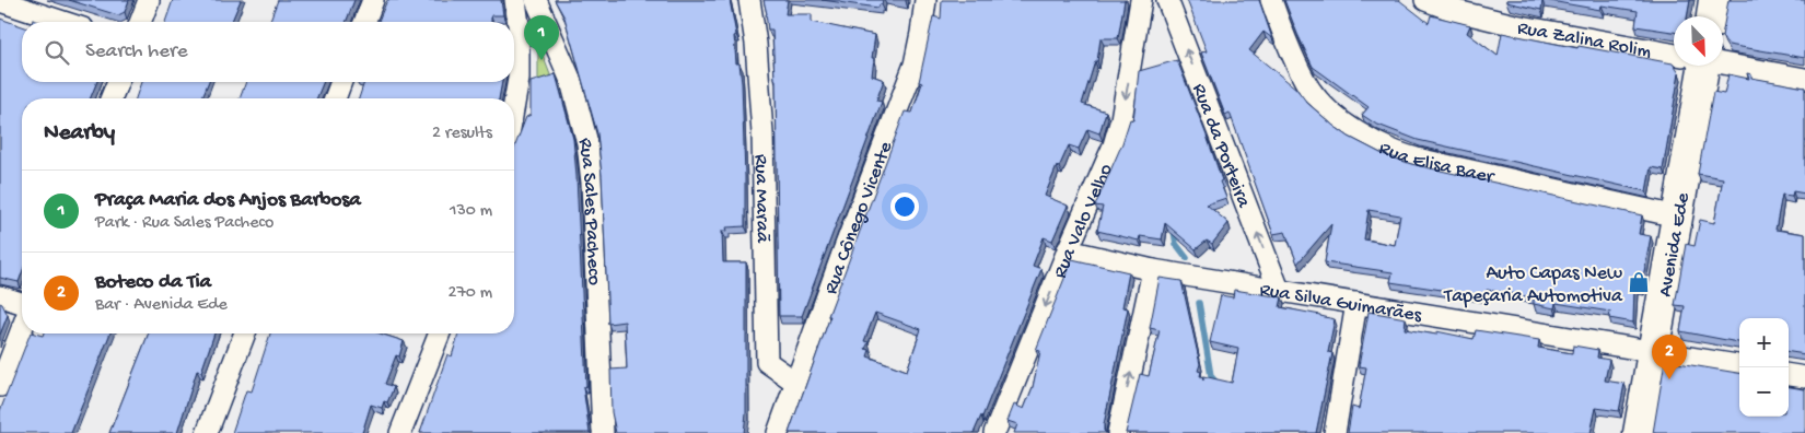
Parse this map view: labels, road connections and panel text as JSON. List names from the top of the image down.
{
  "streets": {
    "main road": ["Avenida Ede"],
    "street": [
      "Rua Zalina Rolim",
      "Rua da Porteira",
      "Rua Elisa Baer",
      "Rua Maraã",
      "Rua Sales Pacheco",
      "Rua Cônego Vicente",
      "Rua Valo Velho",
      "Rua Silva Guimarães"
    ]
  },
  "crossings": [
    ["Rua da Porteira", "Rua Silva Guimarães"],
    ["Rua Elisa Baer", "Avenida Ede"],
    ["Rua Maraã", "Rua Cônego Vicente"],
    ["Rua Valo Velho", "Rua Silva Guimarães"],
    ["Avenida Ede", "Rua Silva Guimarães"]
  ],
  "one_way": ["Rua da Porteira"],
  "places": {
    "shop": ["Auto Capas New Tapeçaria Automotiva"]
  },
  "north": "bottom right",
  "page": {
    "pins": ["1", "2"],
    "search": "Search here",
    "heading": ["Nearby", "2 results"],
    "list": [
      {
        "mark": "1",
        "name": "Praça Maria dos Anjos Barbosa",
        "note": "Park · Rua Sales Pacheco",
        "value": "130 m"
      },
      {
        "mark": "2",
        "name": "Boteco da Tia",
        "note": "Bar · Avenida Ede",
        "value": "270 m"
      }
    ],
    "map_buttons": ["+", "−"]
  }
}
